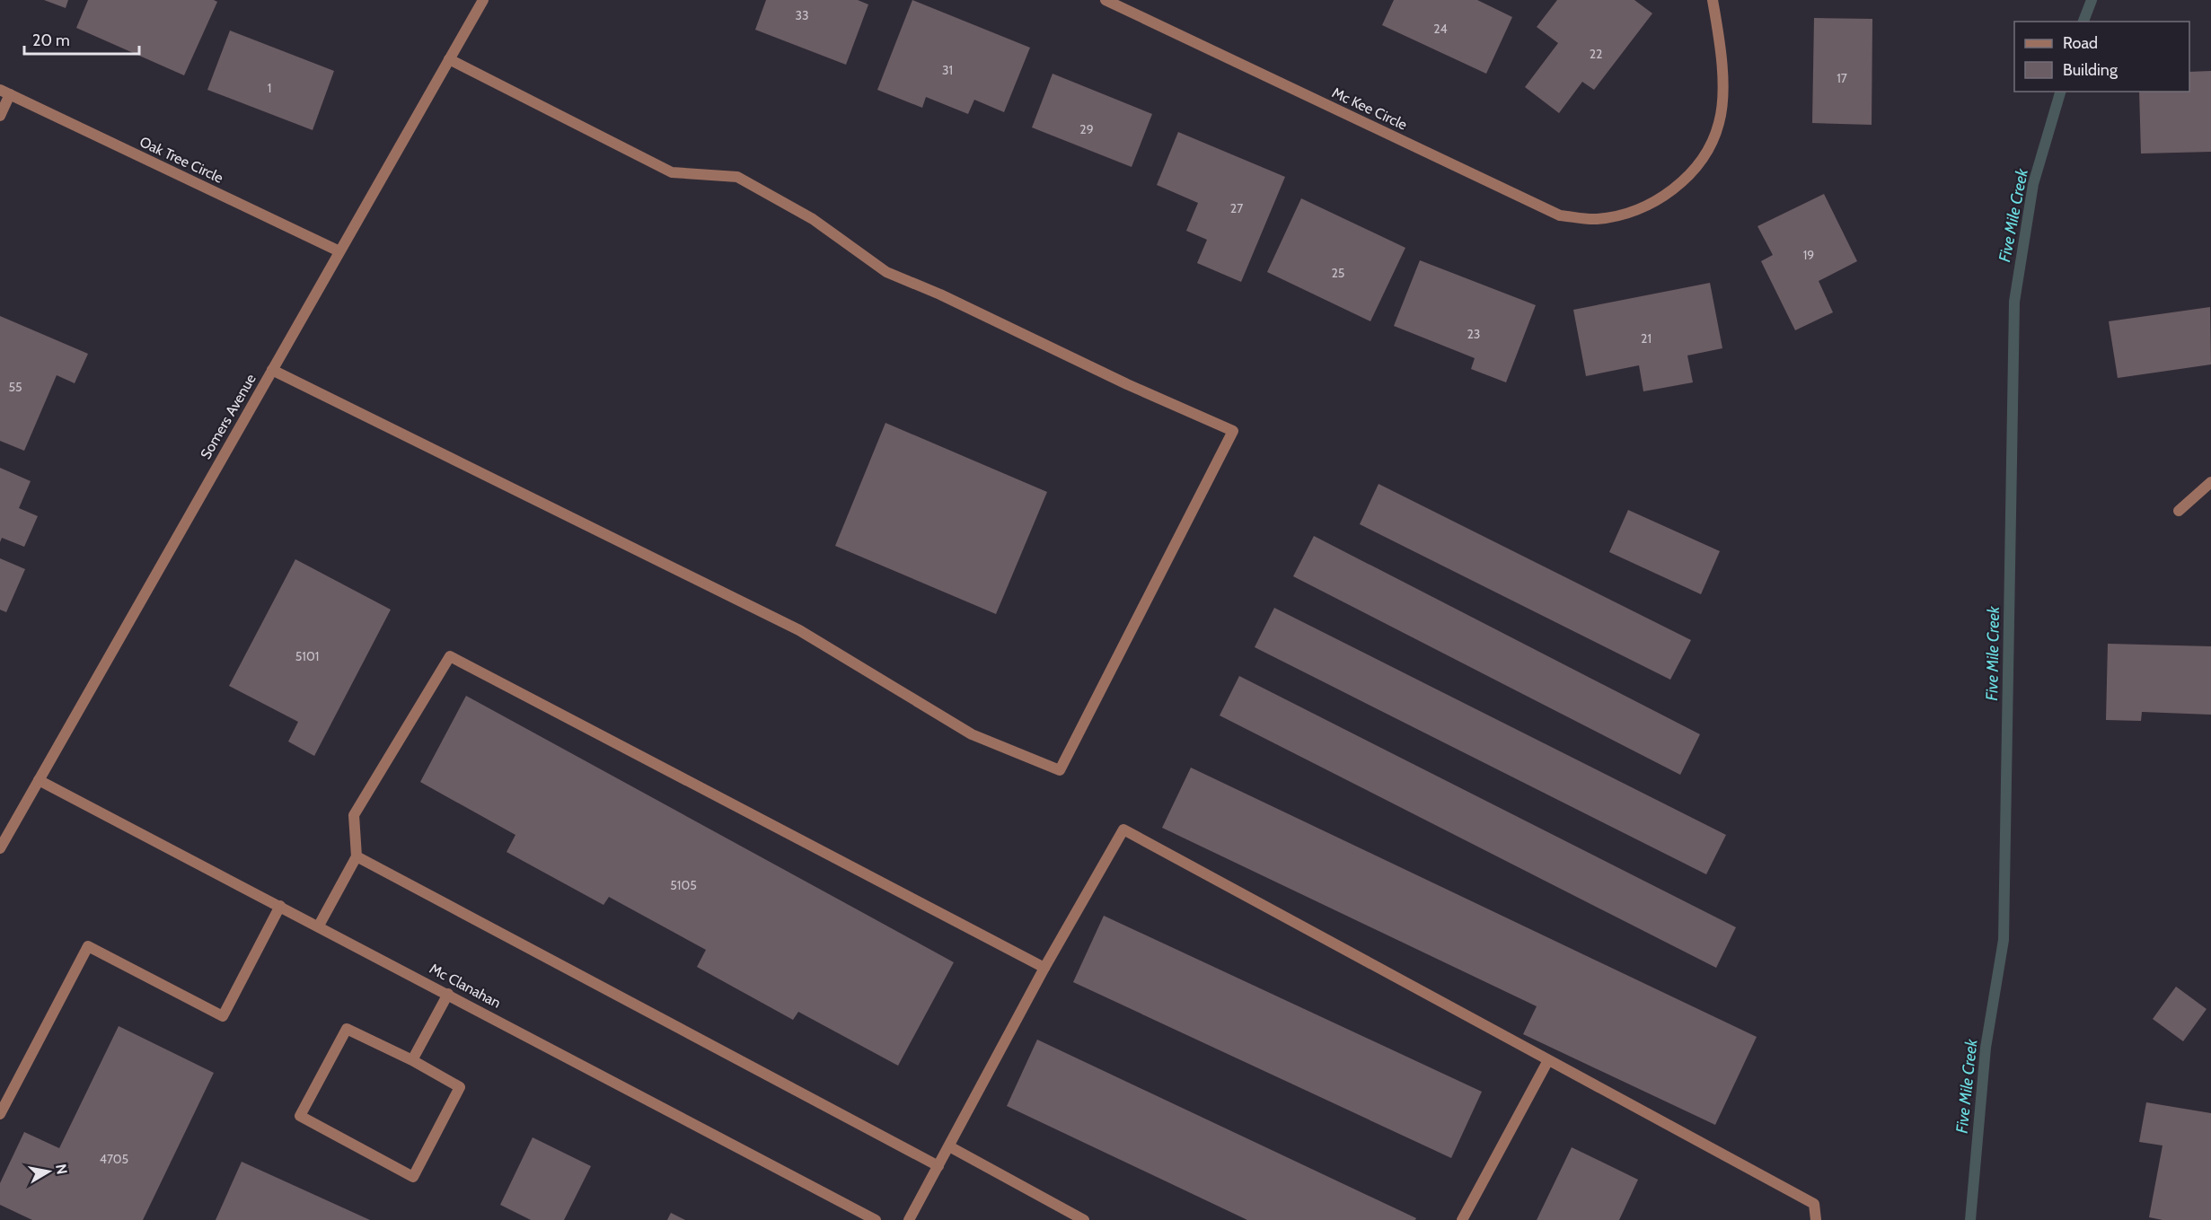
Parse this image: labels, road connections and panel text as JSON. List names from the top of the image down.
{
  "streets": {
    "street": [
      "Mc Kee Circle",
      "Oak Tree Circle",
      "Somers Avenue",
      "Mc Clanahan"
    ]
  },
  "crossings": [
    ["Oak Tree Circle", "Somers Avenue"],
    ["Somers Avenue", "Mc Clanahan"]
  ],
  "water": ["Five Mile Creek"],
  "house_numbers": [
    "33",
    "24",
    "22",
    "31",
    "17",
    "1",
    "29",
    "27",
    "19",
    "25",
    "23",
    "21",
    "55",
    "5101",
    "5105",
    "4705"
  ],
  "legend": ["Road", "Building"],
  "scale_bar": "20 m",
  "north": "right"
}
